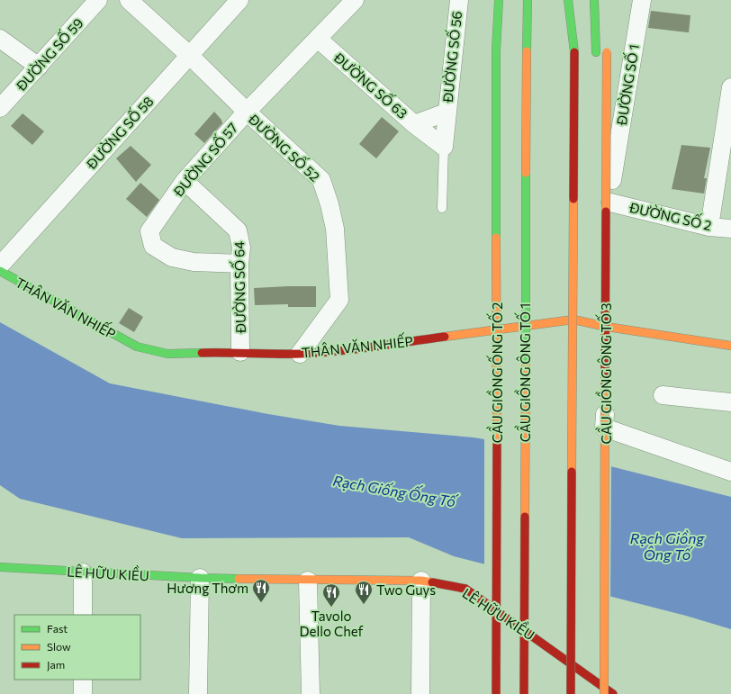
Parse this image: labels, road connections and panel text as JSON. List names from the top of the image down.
{
  "streets": {
    "main road": [
      "THÂN VĂN NHIẾP",
      "CẦU GIỒNG ỐNG TỐ 2",
      "CẦU GIỒNG ÔNG TỐ 1",
      "CẦU GIỒNG ÔNG TỐ 3",
      "LÊ HỮU KIỀU"
    ],
    "street": [
      "ĐƯỜNG SỐ 59",
      "ĐƯỜNG SỐ 56",
      "ĐƯỜNG SỐ 1",
      "ĐƯỜNG SỐ 63",
      "ĐƯỜNG SỐ 58",
      "ĐƯỜNG SỐ 52",
      "ĐƯỜNG SỐ 57",
      "ĐƯỜNG SỐ 2",
      "ĐƯỜNG SỐ 64"
    ]
  },
  "crossings": [
    ["ĐƯỜNG SỐ 56", "ĐƯỜNG SỐ 63"],
    ["ĐƯỜNG SỐ 1", "ĐƯỜNG SỐ 2"],
    ["ĐƯỜNG SỐ 1", "THÂN VĂN NHIẾP"],
    ["ĐƯỜNG SỐ 63", "ĐƯỜNG SỐ 57"],
    ["ĐƯỜNG SỐ 58", "ĐƯỜNG SỐ 52"],
    ["ĐƯỜNG SỐ 52", "ĐƯỜNG SỐ 57"],
    ["ĐƯỜNG SỐ 52", "THÂN VĂN NHIẾP"],
    ["ĐƯỜNG SỐ 57", "ĐƯỜNG SỐ 64"],
    ["ĐƯỜNG SỐ 64", "THÂN VĂN NHIẾP"]
  ],
  "water": ["Rạch Giống Ống Tố", "Rạch Giồng Ông Tố"],
  "places": {
    "restaurant": ["Hương Thơm", "Two Guys", "Tavolo Dello Chef"]
  },
  "legend": ["Fast", "Slow", "Jam"]
}
